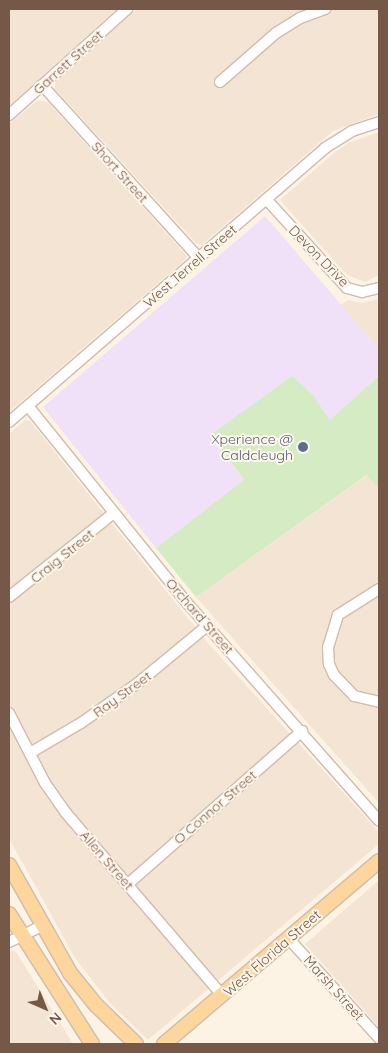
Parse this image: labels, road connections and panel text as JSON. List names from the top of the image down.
{
  "streets": {
    "main road": ["West Florida Street"],
    "street": [
      "Garrett Street",
      "Short Street",
      "Devon Drive",
      "West Terrell Street",
      "Craig Street",
      "Orchard Street",
      "Ray Street",
      "O Connor Street",
      "Allen Street",
      "Marsh Street"
    ]
  },
  "crossings": [
    ["Garrett Street", "Short Street"],
    ["Short Street", "West Terrell Street"],
    ["Devon Drive", "West Terrell Street"],
    ["West Terrell Street", "Orchard Street"],
    ["Craig Street", "Orchard Street"],
    ["Orchard Street", "Ray Street"],
    ["Orchard Street", "O Connor Street"],
    ["Ray Street", "Allen Street"],
    ["O Connor Street", "Allen Street"],
    ["Allen Street", "West Florida Street"],
    ["West Florida Street", "Marsh Street"]
  ],
  "places": ["Xperience @ Caldcleugh"],
  "north": "bottom right"
}
